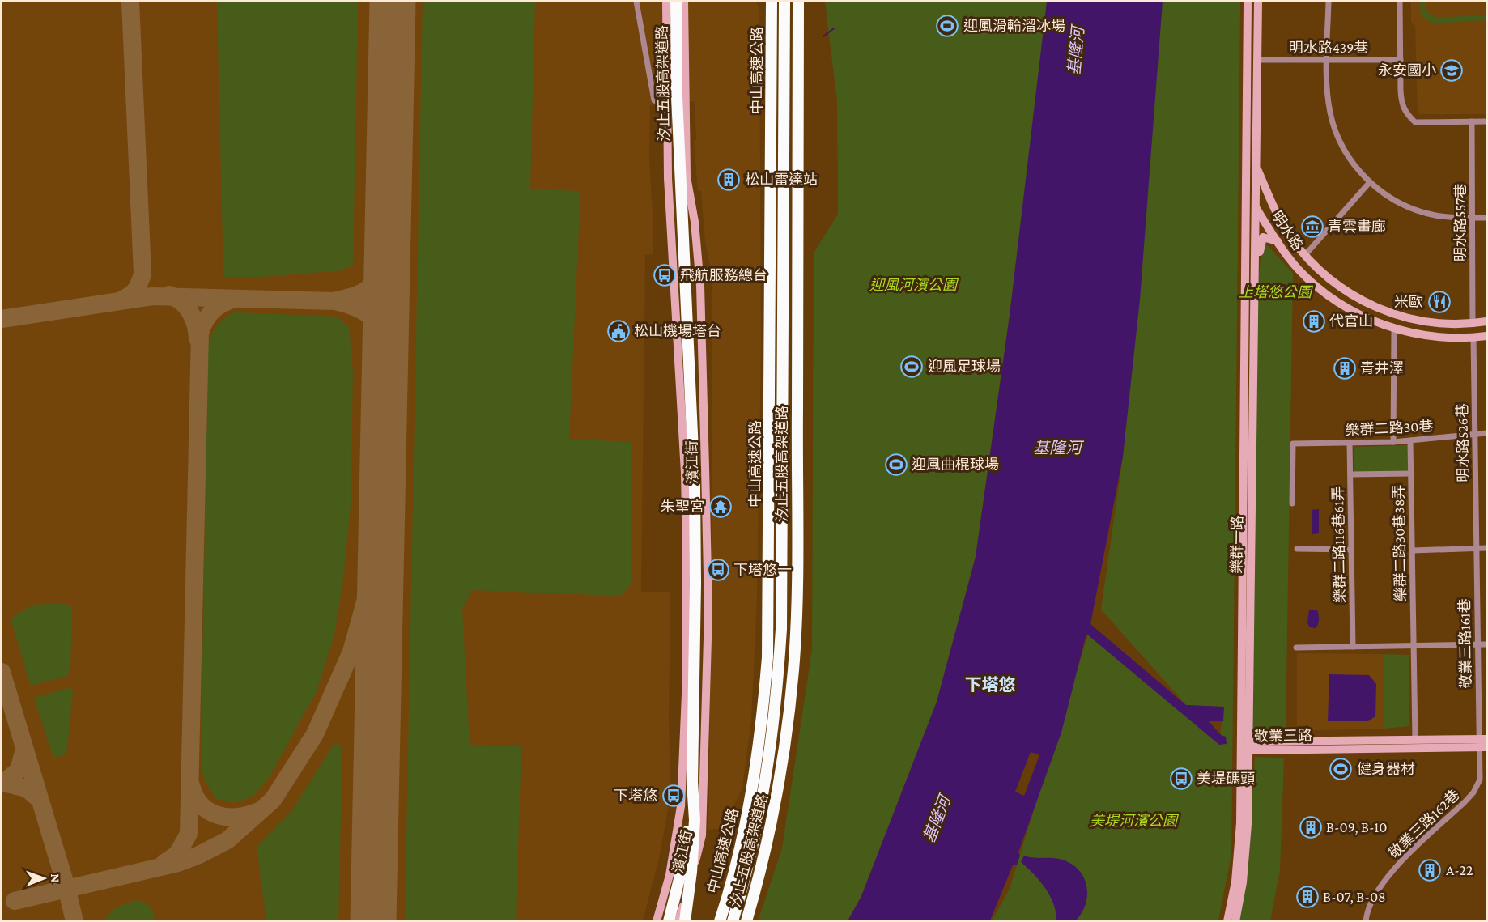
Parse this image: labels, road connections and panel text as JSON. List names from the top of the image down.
{
  "streets": {
    "highway": ["中山高速公路", "汐止五股高架道路"],
    "main road": [
      "明水路",
      "濱江街",
      "樂群一路",
      "敬業三路"
    ],
    "street": [
      "明水路439巷",
      "明水路557巷",
      "樂群二路30巷",
      "明水路526巷",
      "樂群二路30巷38弄",
      "樂群二路116巷61弄",
      "敬業三路161巷",
      "敬業三路162巷"
    ]
  },
  "crossings": [
    ["明水路439巷", "明水路"],
    ["汐止五股高架道路", "濱江街"],
    ["明水路557巷", "明水路"],
    ["明水路", "明水路526巷"],
    ["明水路", "樂群一路"],
    ["樂群二路30巷", "明水路526巷"],
    ["樂群二路30巷", "樂群二路30巷38弄"],
    ["樂群二路30巷", "樂群二路116巷61弄"],
    ["明水路526巷", "敬業三路161巷"],
    ["樂群二路30巷38弄", "敬業三路"],
    ["樂群一路", "敬業三路"],
    ["敬業三路161巷", "敬業三路"],
    ["敬業三路161巷", "敬業三路162巷"],
    ["敬業三路", "敬業三路162巷"]
  ],
  "districts": ["下塔悠"],
  "water": ["基隆河"],
  "parks": ["迎風河濱公園", "上塔悠公園", "美堤河濱公園"],
  "places": {
    "sports": [
      "迎風滑輪溜冰場",
      "迎風足球場",
      "迎風曲棍球場",
      "健身器材"
    ],
    "school or university": ["永安國小"],
    "building": [
      "松山雷達站",
      "代官山",
      "青井澤",
      "B-09, B-10",
      "A-22",
      "B-07, B-08"
    ],
    "museum": ["青雲畫廊"],
    "bus stop": [
      "飛航服務總台",
      "下塔悠一",
      "美堤碼頭",
      "下塔悠"
    ],
    "restaurant": ["米歐"],
    "public building": ["松山機場塔台"],
    "temple": ["朱聖宮"]
  },
  "north": "right"
}
